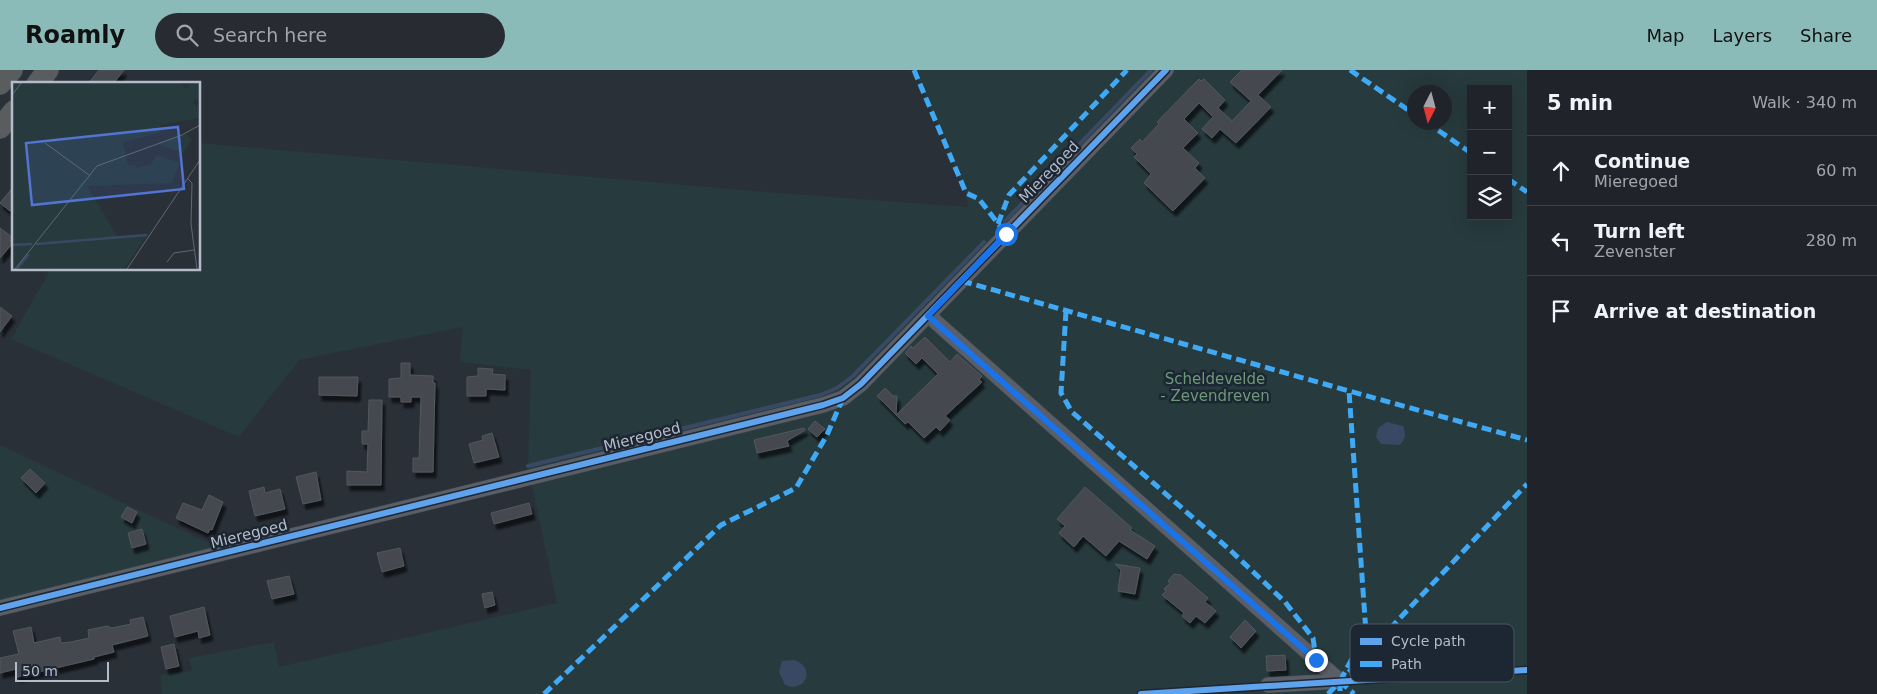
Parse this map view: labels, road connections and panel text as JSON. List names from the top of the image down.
{
  "streets": {
    "street": ["Mieregoed"]
  },
  "parks": ["Scheldevelde - Zevendreven"],
  "legend": ["Cycle path", "Path"],
  "scale_bar": "50 m",
  "north": "bottom",
  "page": {
    "header": "Roamly",
    "search": "Search here",
    "nav": ["Map", "Layers", "Share"],
    "heading": ["5 min", "Walk · 340 m"],
    "map_buttons": ["+", "−"],
    "list": [
      ["Continue", "Mieregoed", "60 m"],
      ["Turn left", "Zevenster", "280 m"],
      "Arrive at destination"
    ],
    "scale": "50 m"
  }
}
